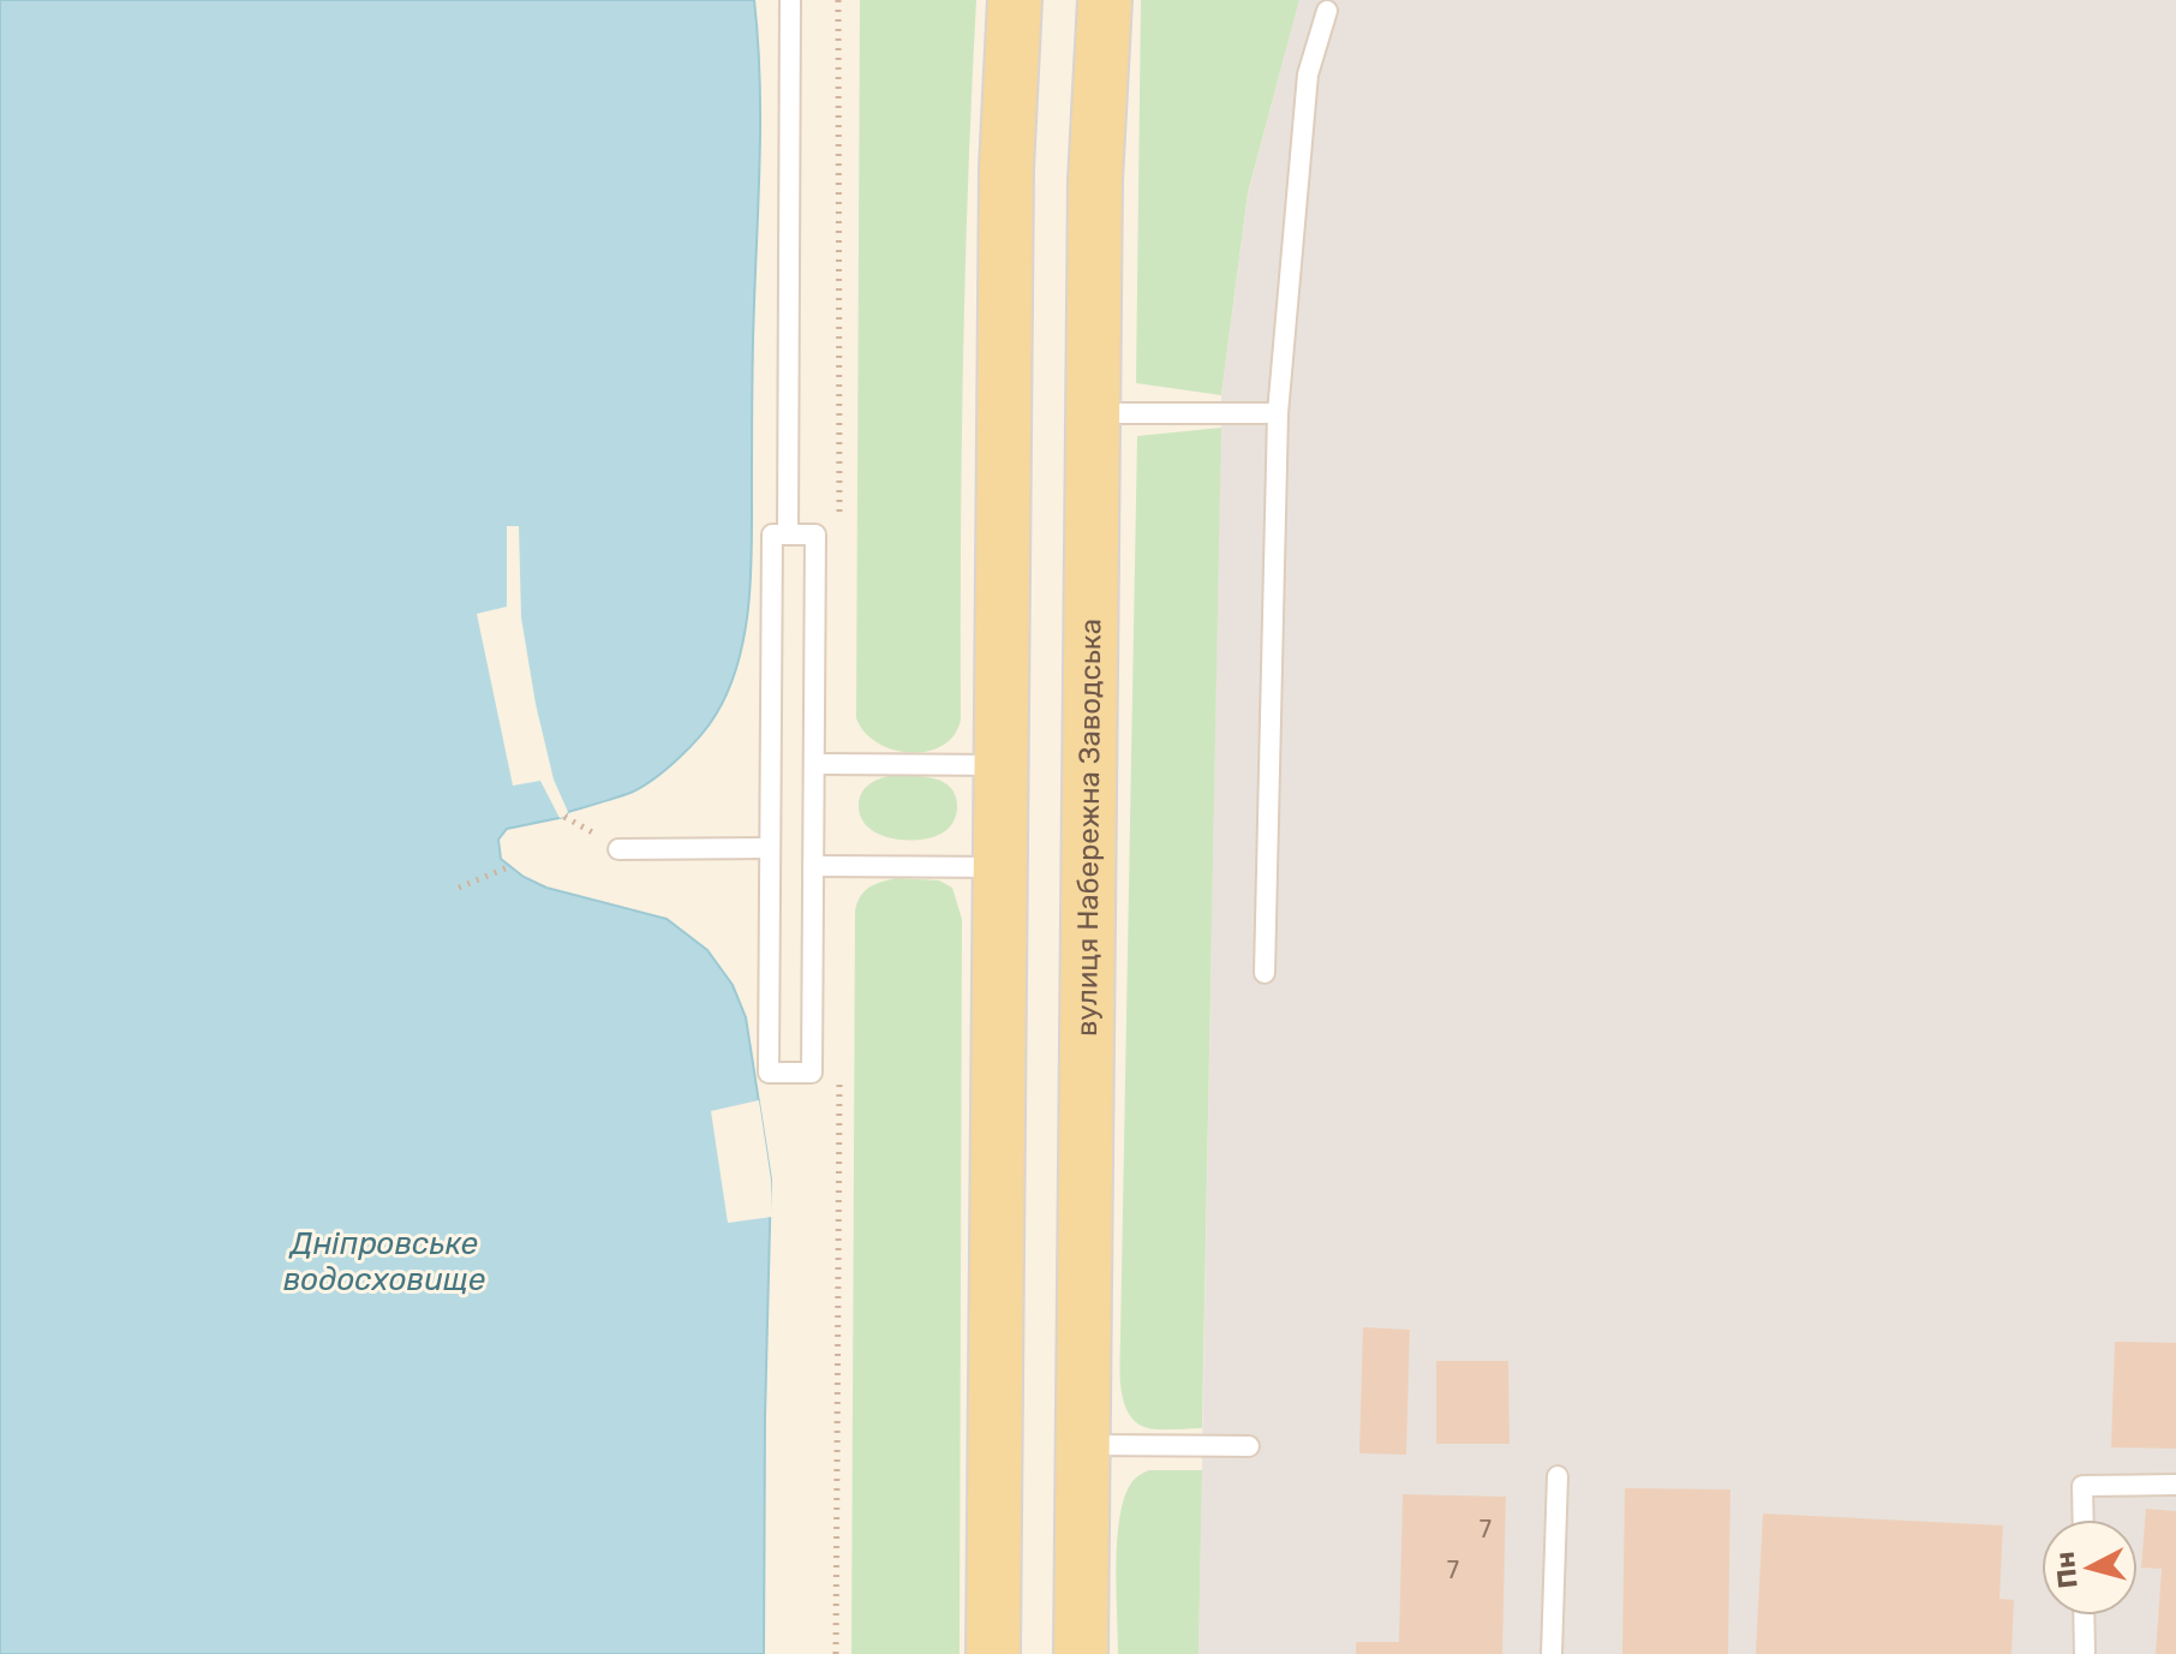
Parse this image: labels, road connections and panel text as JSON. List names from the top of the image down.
{
  "streets": {
    "main road": ["вулиця Набережна Заводська"]
  },
  "water": ["Дніпровське водосховище"],
  "house_numbers": ["7", "7"],
  "north": "left"
}
